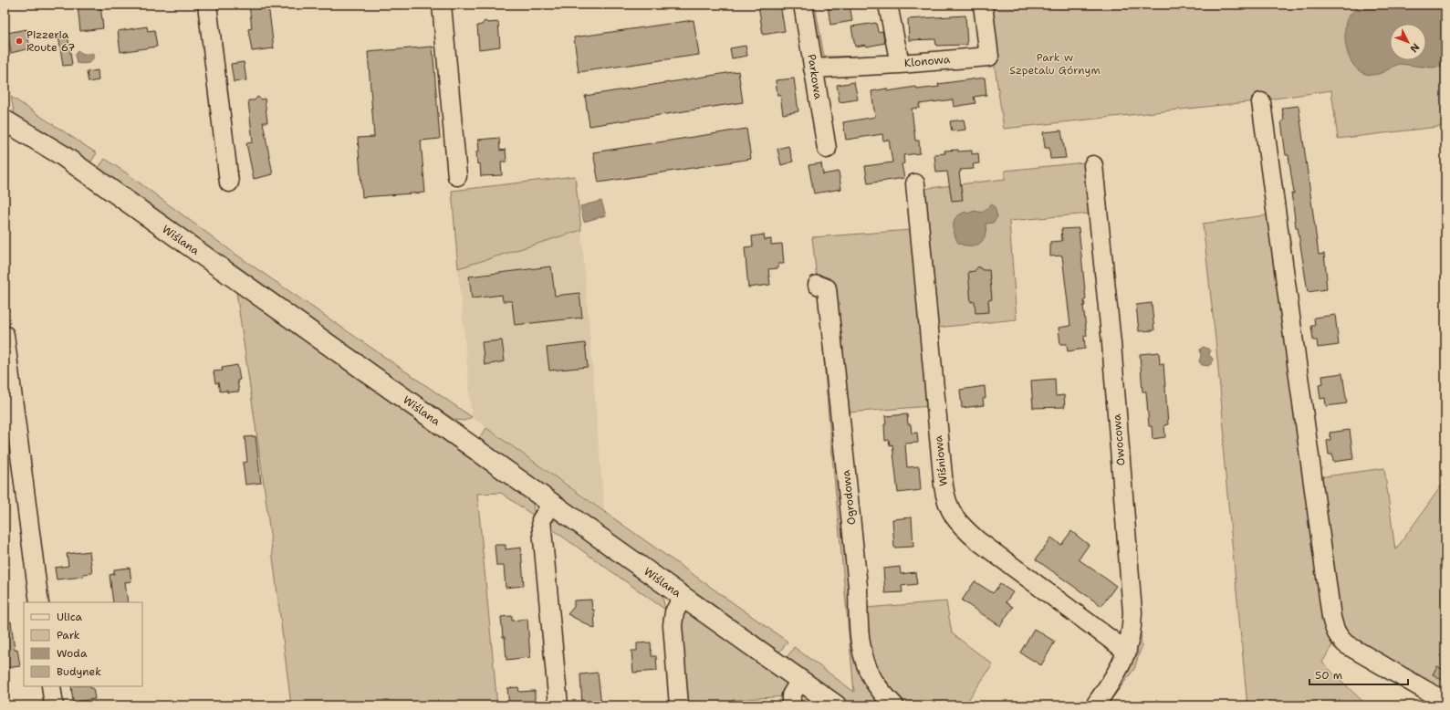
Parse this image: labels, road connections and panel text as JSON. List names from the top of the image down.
{
  "streets": {
    "main road": ["Wiślana"],
    "street": [
      "Klonowa",
      "Parkowa",
      "Owocowa",
      "Wiśniowa",
      "Ogrodowa"
    ]
  },
  "crossings": [
    ["Klonowa", "Parkowa"],
    ["Owocowa", "Wiśniowa"]
  ],
  "parks": ["Park w Szpetalu Górnym"],
  "places": ["Pizzeria Route 67"],
  "legend": [
    "Ulica",
    "Park",
    "Woda",
    "Budynek"
  ],
  "scale_bar": "50 m",
  "north": "bottom right"
}
